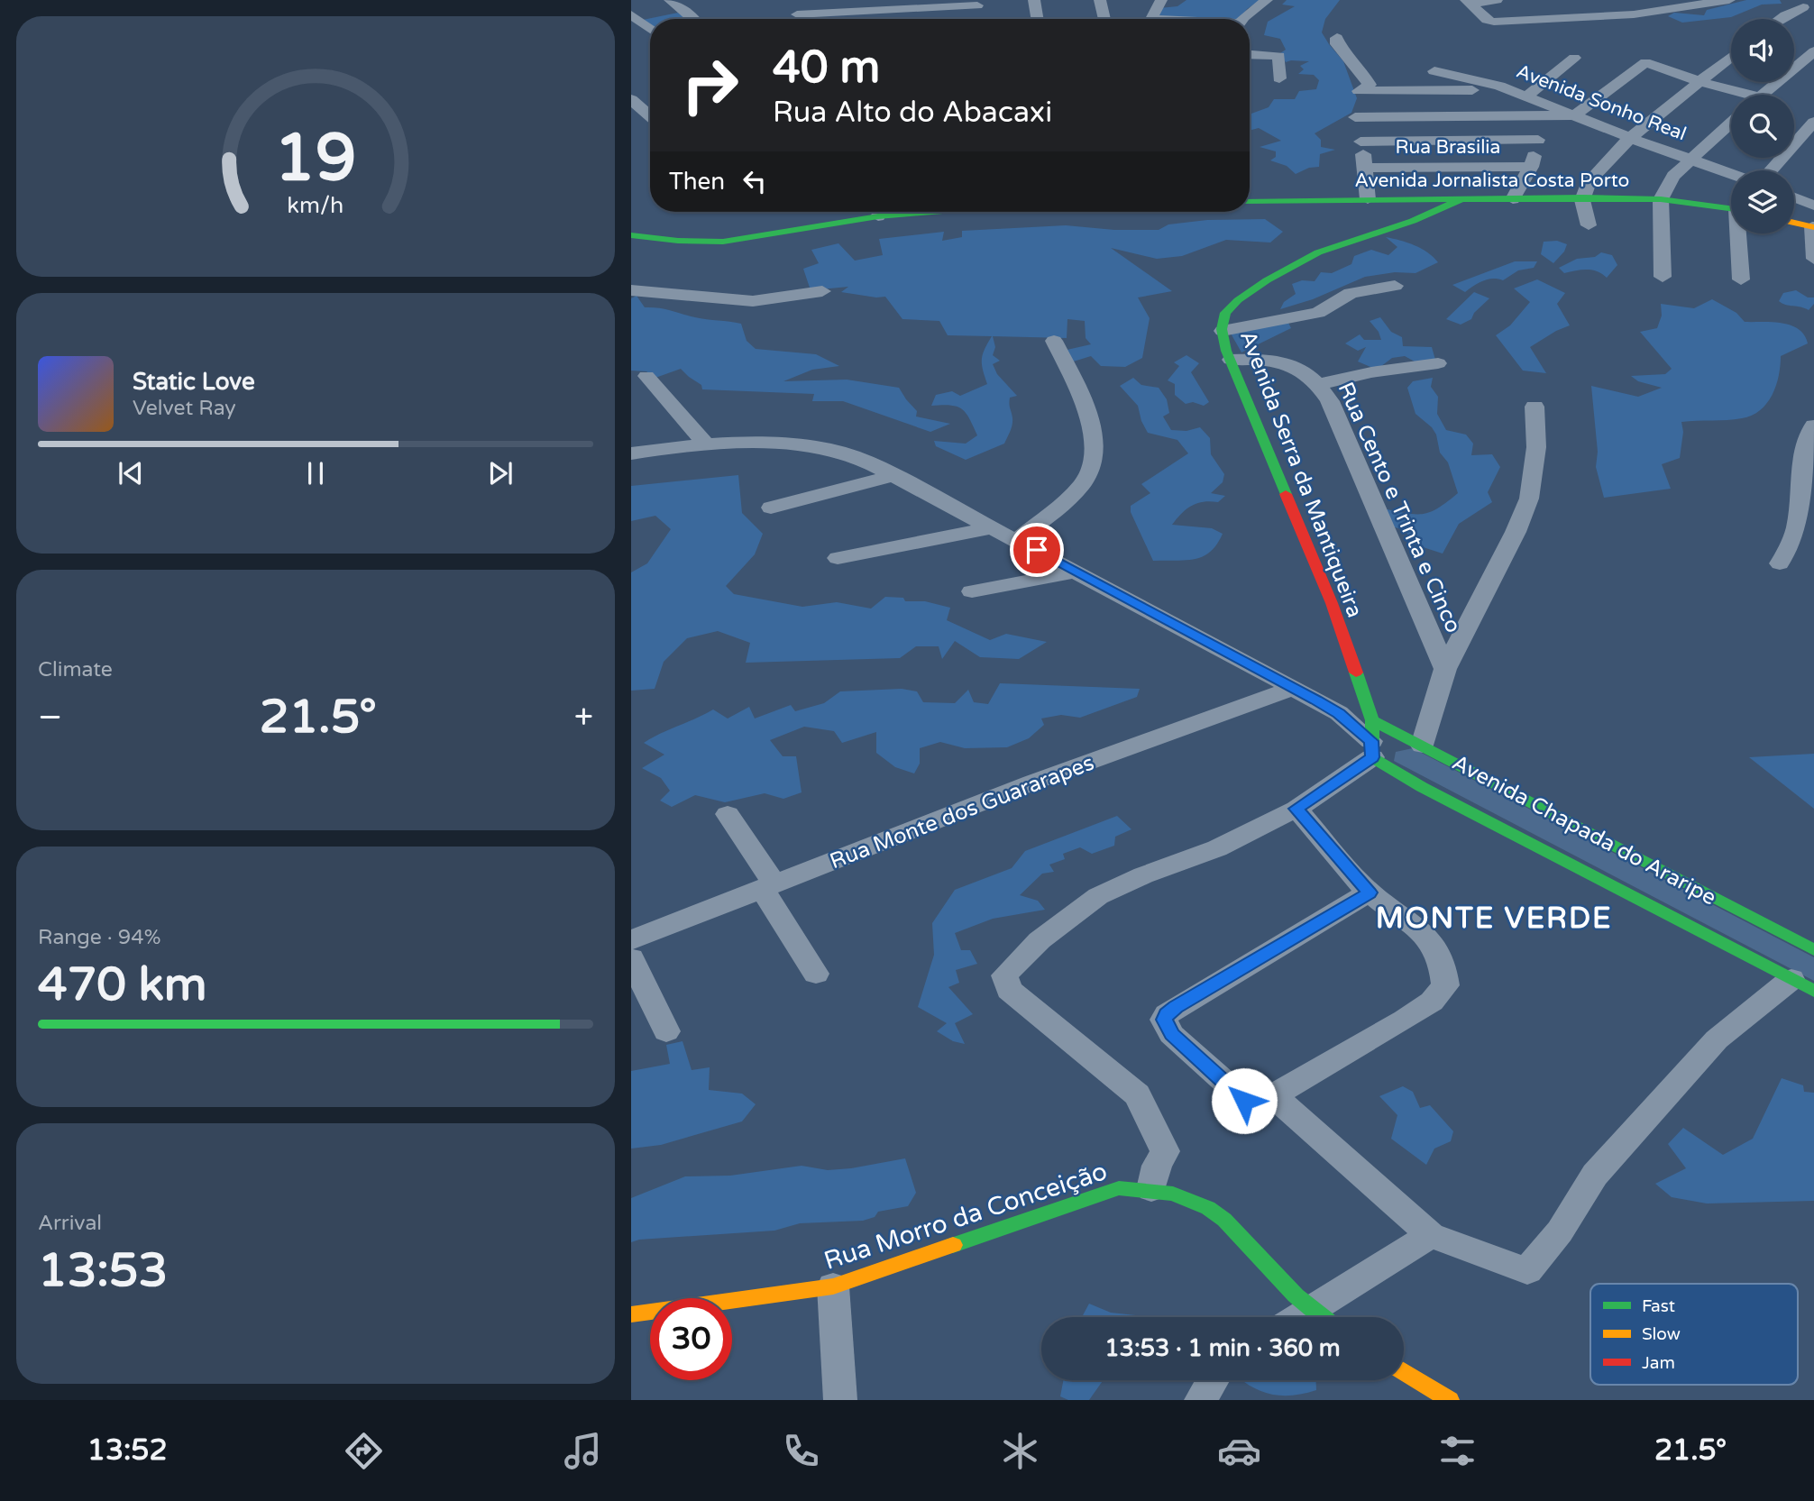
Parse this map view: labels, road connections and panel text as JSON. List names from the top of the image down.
{
  "streets": {
    "main road": [
      "Avenida Jornalista Costa Porto",
      "Avenida Serra da Mantiqueira",
      "Avenida Chapada do Araripe",
      "Rua Morro da Conceição"
    ],
    "street": [
      "Avenida Sonho Real",
      "Rua Brasilia",
      "Rua Cento e Trinta e Cinco",
      "Rua Monte dos Guararapes"
    ]
  },
  "crossings": [
    ["Avenida Jornalista Costa Porto", "Avenida Serra da Mantiqueira"],
    ["Avenida Serra da Mantiqueira", "Rua Cento e Trinta e Cinco"],
    ["Avenida Serra da Mantiqueira", "Avenida Chapada do Araripe"],
    ["Rua Monte dos Guararapes", "Avenida Chapada do Araripe"]
  ],
  "districts": ["MONTE VERDE"],
  "legend": ["Fast", "Slow", "Jam"],
  "page": {
    "turn": ["40 m", "Rua Alto do Abacaxi"],
    "then": "Then",
    "song": ["Static Love", "Velvet Ray"],
    "tile": [
      "Climate",
      ["Range · 94%", "470 km"],
      ["Arrival", "13:53"]
    ],
    "heat": ["−", "21.5°", "+"],
    "limit": "30",
    "trip": "13:53 · 1 min · 360 m",
    "tabs": ["13:52", "21.5°"],
    "gauge": ["19", "km/h"]
  }
}
